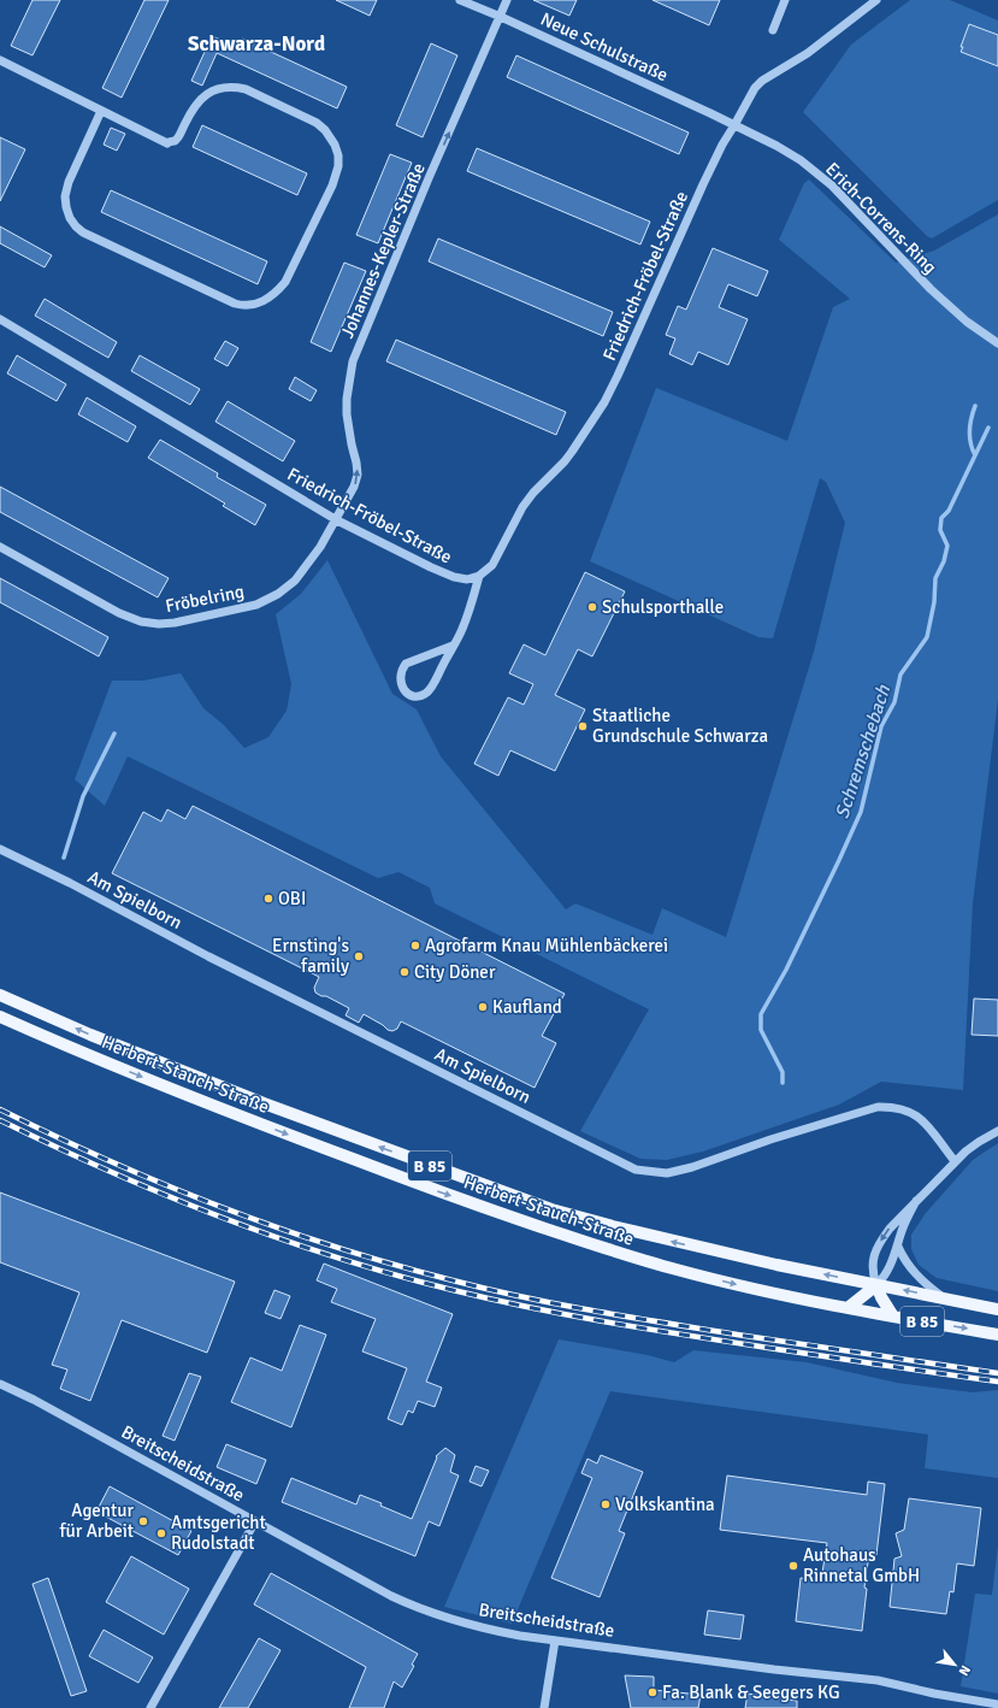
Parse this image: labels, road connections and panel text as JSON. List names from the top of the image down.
{
  "streets": {
    "main road": ["Herbert-Stauch-Straße", "B 85"],
    "street": [
      "Neue Schulstraße",
      "Erich-Correns-Ring",
      "Johannes-Kepler-Straße",
      "Friedrich-Fröbel-Straße",
      "Fröbelring",
      "Am Spielborn",
      "Breitscheidstraße"
    ]
  },
  "crossings": [
    ["Neue Schulstraße", "Erich-Correns-Ring"],
    ["Neue Schulstraße", "Johannes-Kepler-Straße"],
    ["Neue Schulstraße", "Friedrich-Fröbel-Straße"],
    ["Erich-Correns-Ring", "Friedrich-Fröbel-Straße"],
    ["Johannes-Kepler-Straße", "Friedrich-Fröbel-Straße"],
    ["Johannes-Kepler-Straße", "Fröbelring"],
    ["Friedrich-Fröbel-Straße", "Fröbelring"]
  ],
  "one_way": ["Johannes-Kepler-Straße"],
  "districts": ["Schwarza-Nord"],
  "water": ["Schremschebach"],
  "places": [
    "Schulsporthalle",
    "Staatliche Grundschule Schwarza",
    "OBI",
    "Agrofarm Knau Mühlenbäckerei",
    "Ernsting's family",
    "City Döner",
    "Kaufland",
    "Volkskantina",
    "Agentur für Arbeit",
    "Amtsgericht Rudolstadt",
    "Autohaus Rinnetal GmbH",
    "Fa. Blank & Seegers KG"
  ],
  "north": "bottom right"
}
